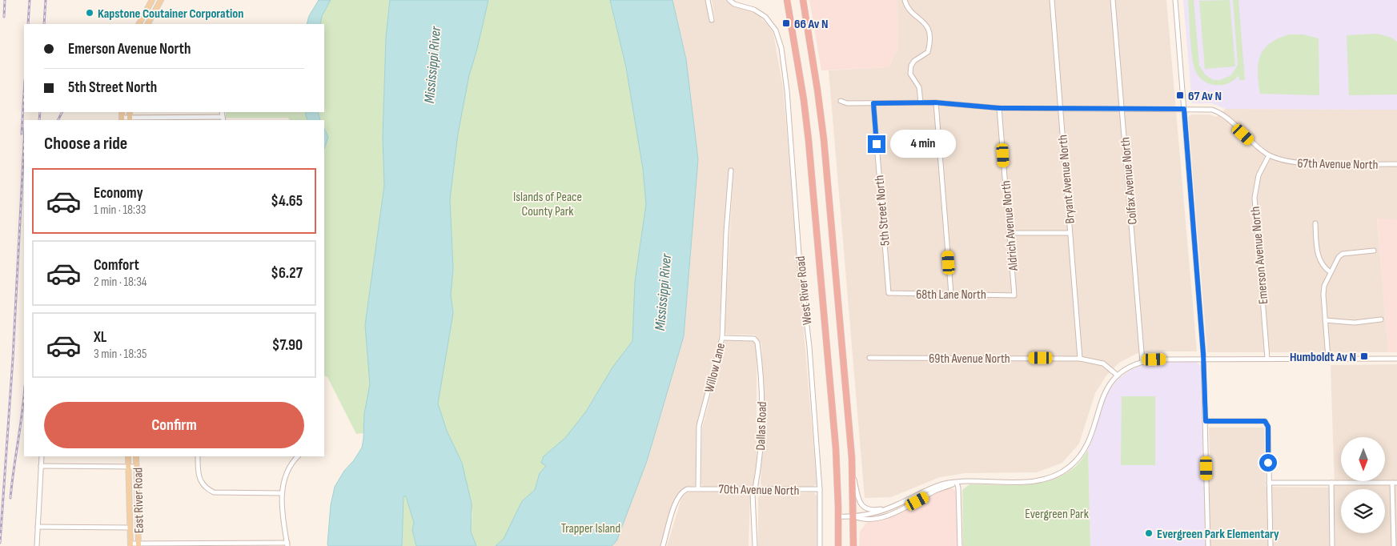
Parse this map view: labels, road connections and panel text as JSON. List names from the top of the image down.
{
  "streets": {
    "main road": ["East River Road"],
    "street": [
      "67th Avenue North",
      "Bryant Avenue North",
      "Colfax Avenue North",
      "5th Street North",
      "Aldrich Avenue North",
      "Emerson Avenue North",
      "West River Road",
      "68th Lane North",
      "69th Avenue North",
      "Willow Lane",
      "Dallas Road",
      "70th Avenue North"
    ]
  },
  "crossings": [
    ["67th Avenue North", "Bryant Avenue North"],
    ["67th Avenue North", "Colfax Avenue North"],
    ["67th Avenue North", "5th Street North"],
    ["67th Avenue North", "Aldrich Avenue North"],
    ["67th Avenue North", "Emerson Avenue North"],
    ["Bryant Avenue North", "69th Avenue North"],
    ["5th Street North", "68th Lane North"],
    ["Aldrich Avenue North", "68th Lane North"],
    ["West River Road", "70th Avenue North"],
    ["Willow Lane", "Dallas Road"],
    ["Willow Lane", "70th Avenue North"],
    ["Dallas Road", "70th Avenue North"]
  ],
  "water": ["Mississippi River"],
  "parks": ["Islands of Peace County Park", "Evergreen Park", "Trapper Island"],
  "places": {
    "other": ["Kapstone Coutainer Corporation", "Evergreen Park Elementary"],
    "transit": ["66 Av N", "67 Av N", "Humboldt Av N"]
  },
  "north": "bottom",
  "page": {
    "banner": ["Emerson Avenue North", "5th Street North"],
    "heading": "Choose a ride",
    "bubble": "4 min",
    "list": [
      {
        "name": "Economy",
        "note": "1 min · 18:33",
        "value": "$4.65"
      },
      {
        "name": "Comfort",
        "note": "2 min · 18:34",
        "value": "$6.27"
      },
      {
        "name": "XL",
        "note": "3 min · 18:35",
        "value": "$7.90"
      }
    ],
    "buttons": "Confirm"
  }
}
